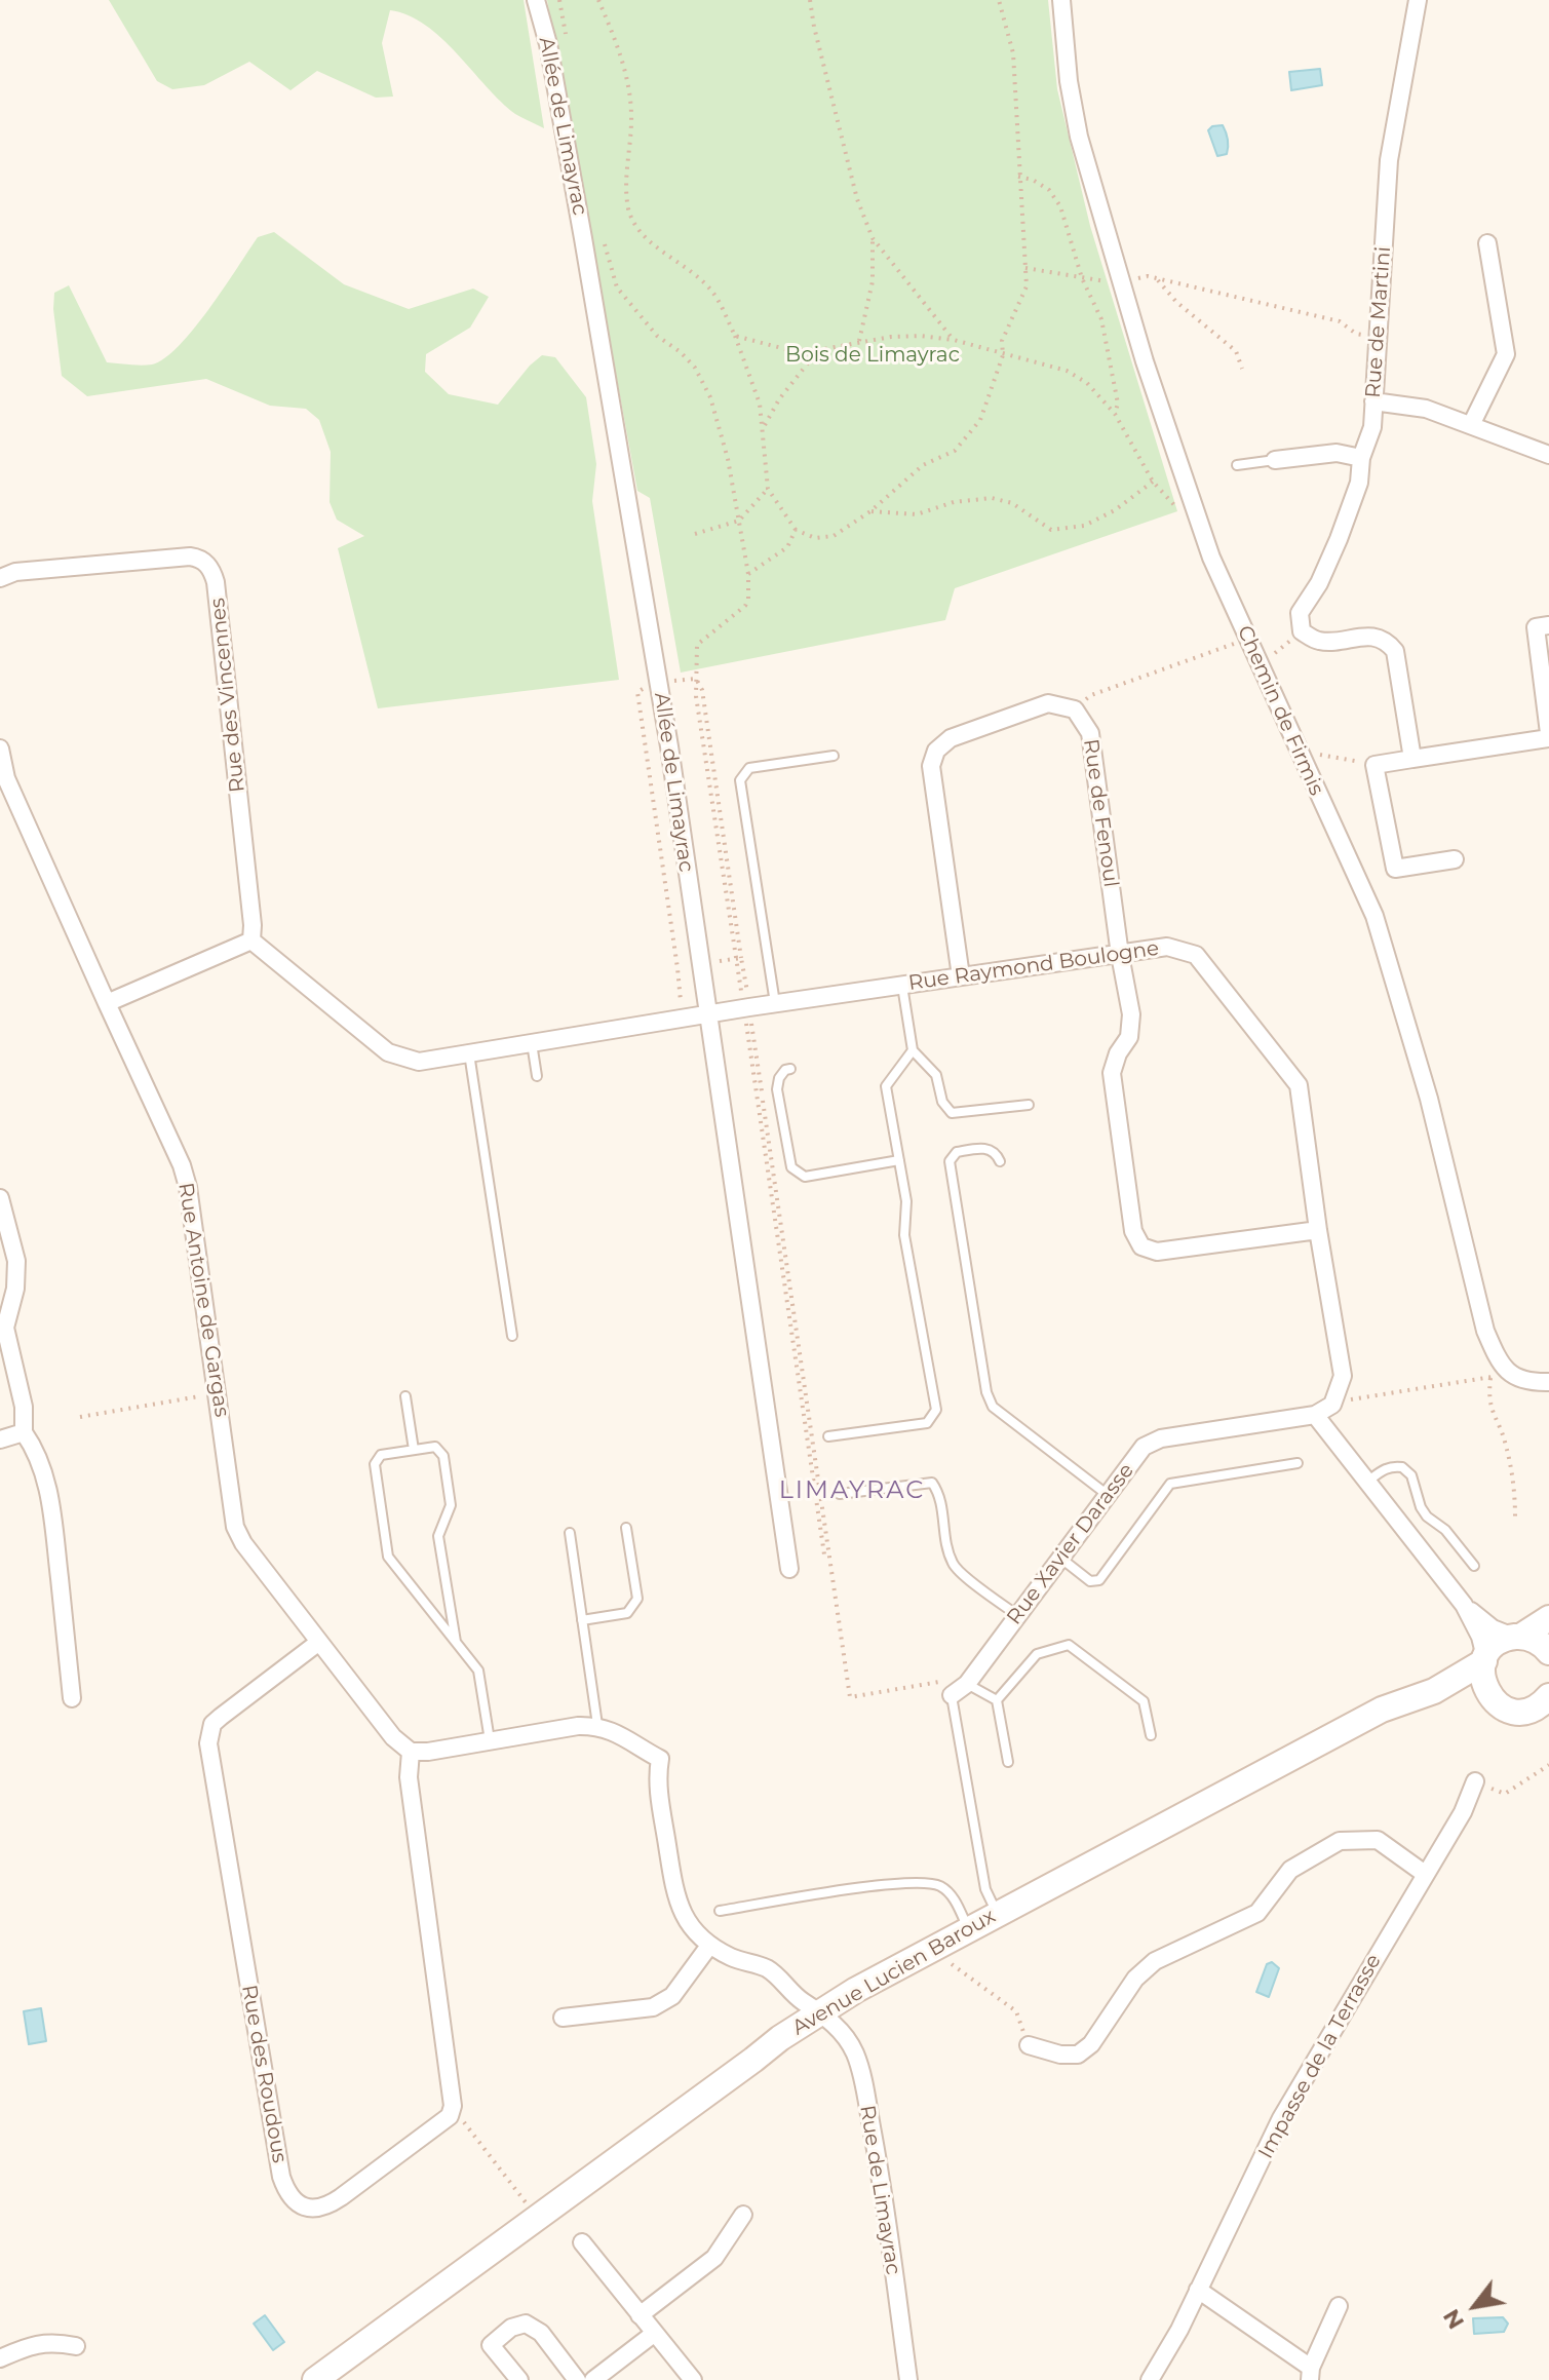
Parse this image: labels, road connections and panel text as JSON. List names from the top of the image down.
{
  "streets": {
    "street": [
      "Allée de Limayrac",
      "Rue de Martini",
      "Rue des Vincennes",
      "Chemin de Firmis",
      "Rue de Fenoul",
      "Rue Raymond Boulogne",
      "Rue Antoine de Gargas",
      "Rue Xavier Darasse",
      "Avenue Lucien Baroux",
      "Impasse de la Terrasse",
      "Rue des Roudous",
      "Rue de Limayrac"
    ]
  },
  "crossings": [
    ["Allée de Limayrac", "Rue Raymond Boulogne"],
    ["Rue de Fenoul", "Rue Raymond Boulogne"],
    ["Rue Antoine de Gargas", "Rue des Roudous"],
    ["Avenue Lucien Baroux", "Rue de Limayrac"]
  ],
  "districts": ["LIMAYRAC"],
  "parks": ["Bois de Limayrac"],
  "north": "bottom left"
}
